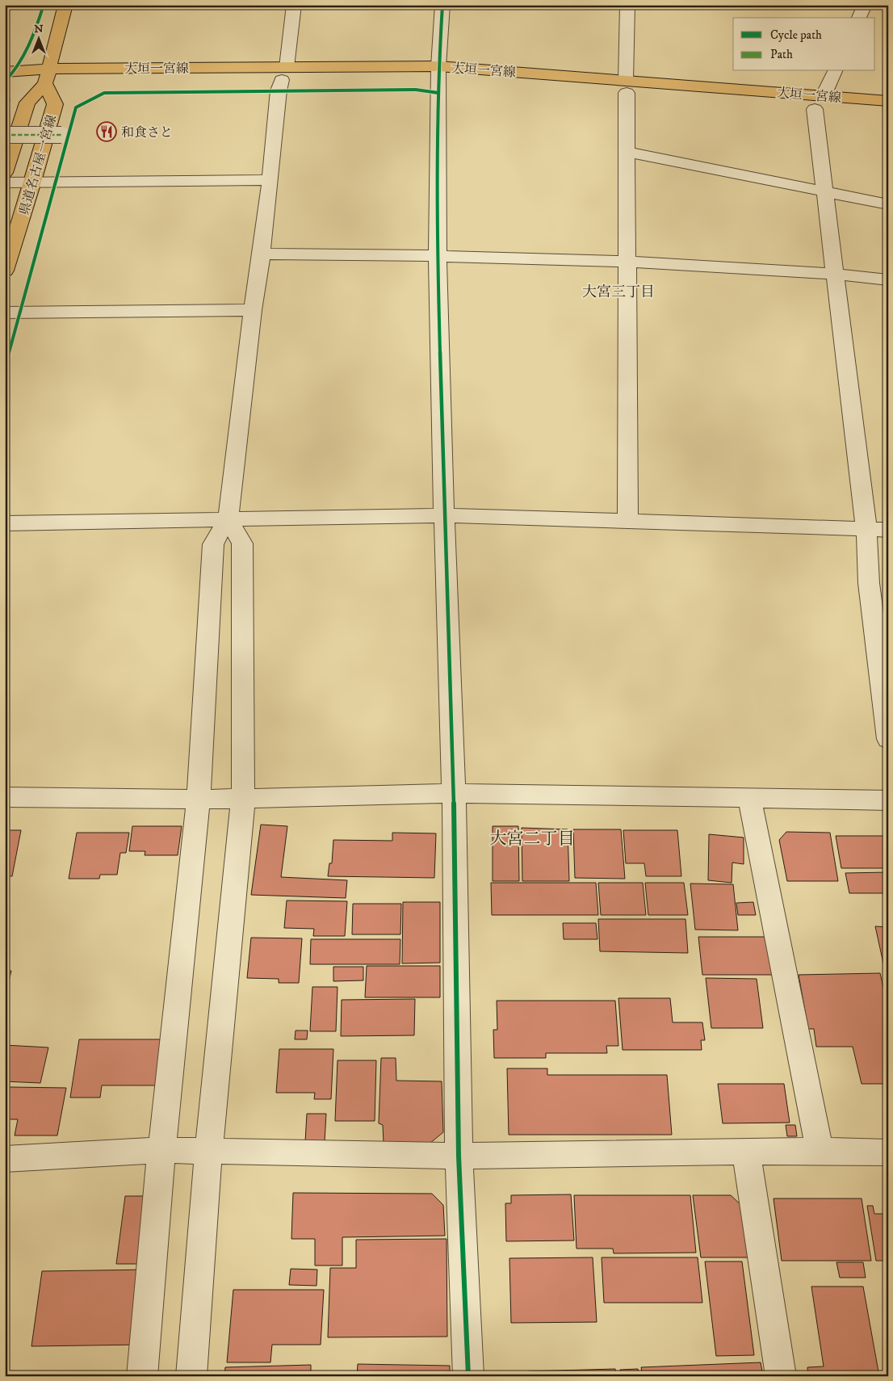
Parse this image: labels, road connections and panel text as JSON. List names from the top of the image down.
{
  "streets": {
    "main road": ["大垣一宮線", "県道名古屋一宮線"]
  },
  "crossings": [
    ["大垣一宮線", "県道名古屋一宮線"]
  ],
  "districts": ["大宮三丁目", "大宮二丁目"],
  "places": {
    "restaurant": ["和食さと"]
  },
  "legend": ["Cycle path", "Path"],
  "north": "top"
}
